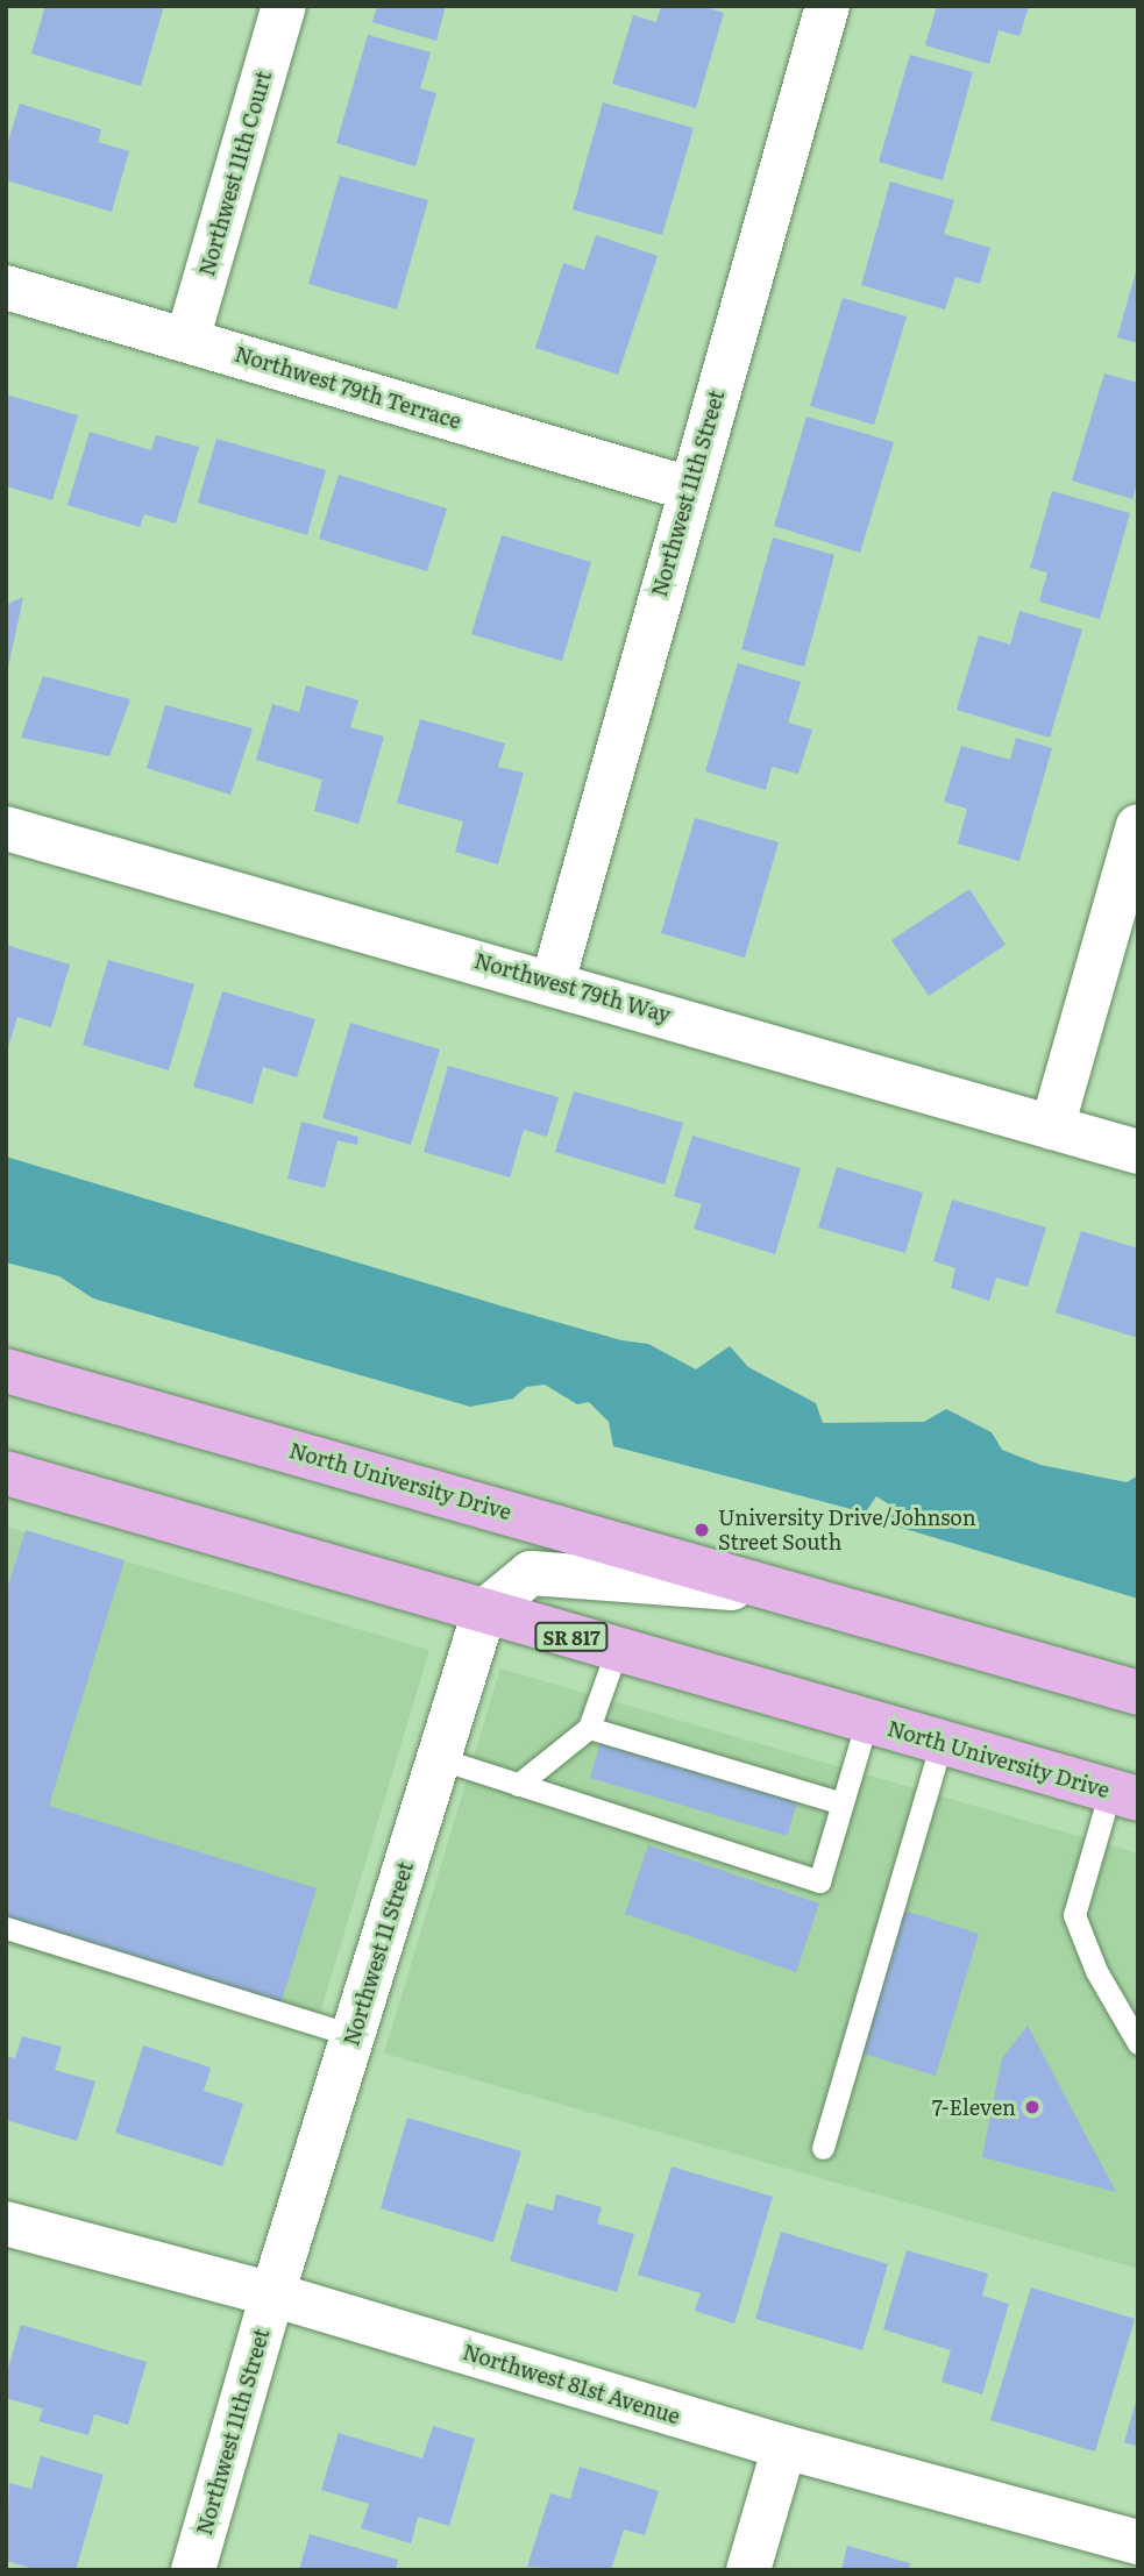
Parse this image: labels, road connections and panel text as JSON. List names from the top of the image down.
{
  "streets": {
    "main road": ["North University Drive", "SR 817"],
    "street": [
      "Northwest 11th Court",
      "Northwest 79th Terrace",
      "Northwest 11th Street",
      "Northwest 79th Way",
      "Northwest 11 Street",
      "Northwest 81st Avenue"
    ]
  },
  "crossings": [
    ["Northwest 11th Court", "Northwest 79th Terrace"],
    ["Northwest 79th Terrace", "Northwest 11th Street"],
    ["Northwest 11th Street", "Northwest 79th Way"],
    ["Northwest 11th Street", "Northwest 11 Street"],
    ["Northwest 11th Street", "Northwest 81st Avenue"],
    ["North University Drive", "Northwest 11 Street"],
    ["Northwest 11 Street", "Northwest 81st Avenue"]
  ],
  "places": ["University Drive/Johnson Street South", "7-Eleven"]
}
